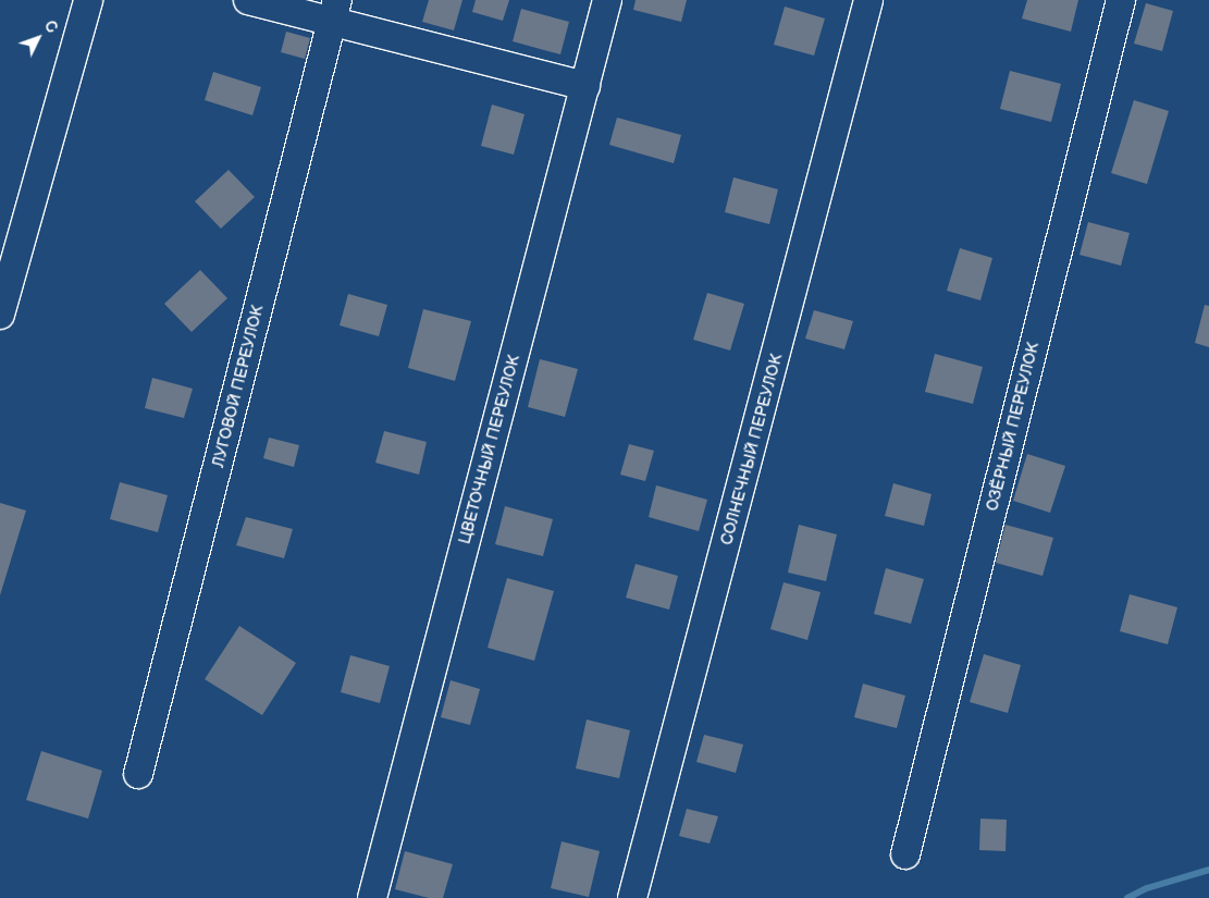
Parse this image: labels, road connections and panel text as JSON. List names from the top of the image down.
{
  "streets": {
    "street": [
      "ЛУГОВОЙ ПЕРЕУЛОК",
      "ОЗЁРНЫЙ ПЕРЕУЛОК",
      "ЦВЕТОЧНЫЙ ПЕРЕУЛОК",
      "СОЛНЕЧНЫЙ ПЕРЕУЛОК"
    ]
  },
  "north": "top right"
}
